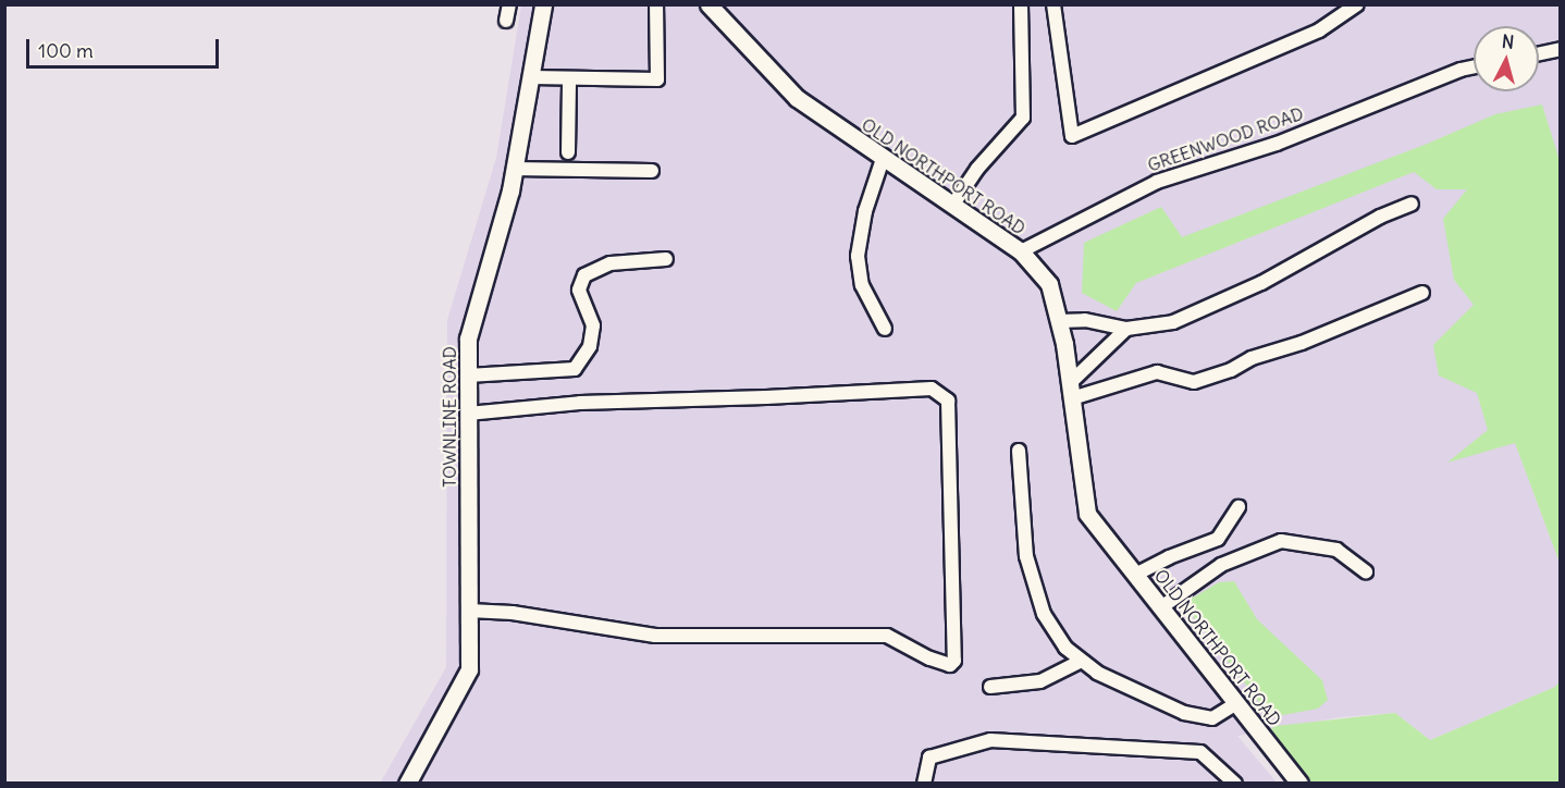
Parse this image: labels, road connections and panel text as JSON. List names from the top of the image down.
{
  "streets": {
    "main road": ["OLD NORTHPORT ROAD", "TOWNLINE ROAD"],
    "street": ["GREENWOOD ROAD"]
  },
  "crossings": [
    ["GREENWOOD ROAD", "OLD NORTHPORT ROAD"]
  ],
  "scale_bar": "100 m",
  "north": "top"
}
